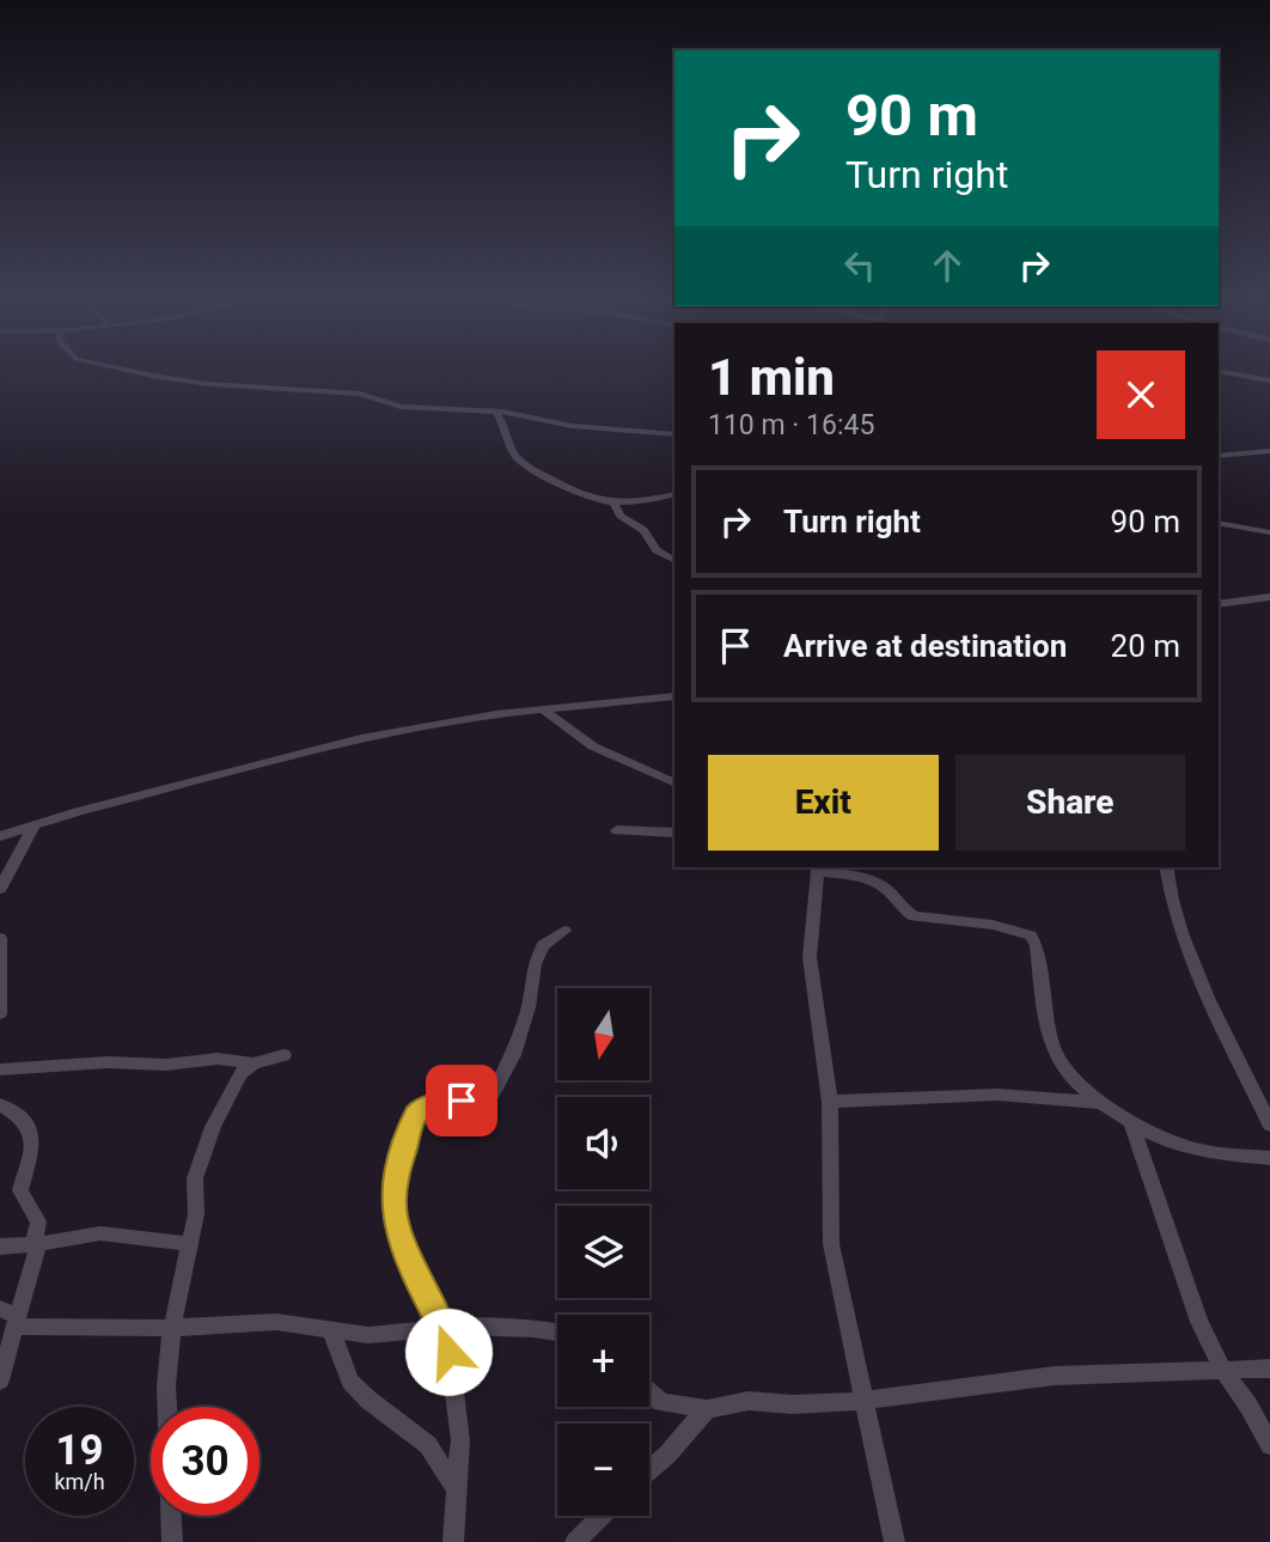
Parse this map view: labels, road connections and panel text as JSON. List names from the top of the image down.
{
  "north": "bottom",
  "page": {
    "turn": ["90 m", "Turn right"],
    "heading": ["1 min", "110 m · 16:45"],
    "list": [
      {
        "name": "Turn right",
        "value": "90 m"
      },
      {
        "name": "Arrive at destination",
        "value": "20 m"
      }
    ],
    "buttons": ["Exit", "Share"],
    "map_buttons": ["+", "−"],
    "speed": "19 km/h",
    "limit": "30"
  }
}
